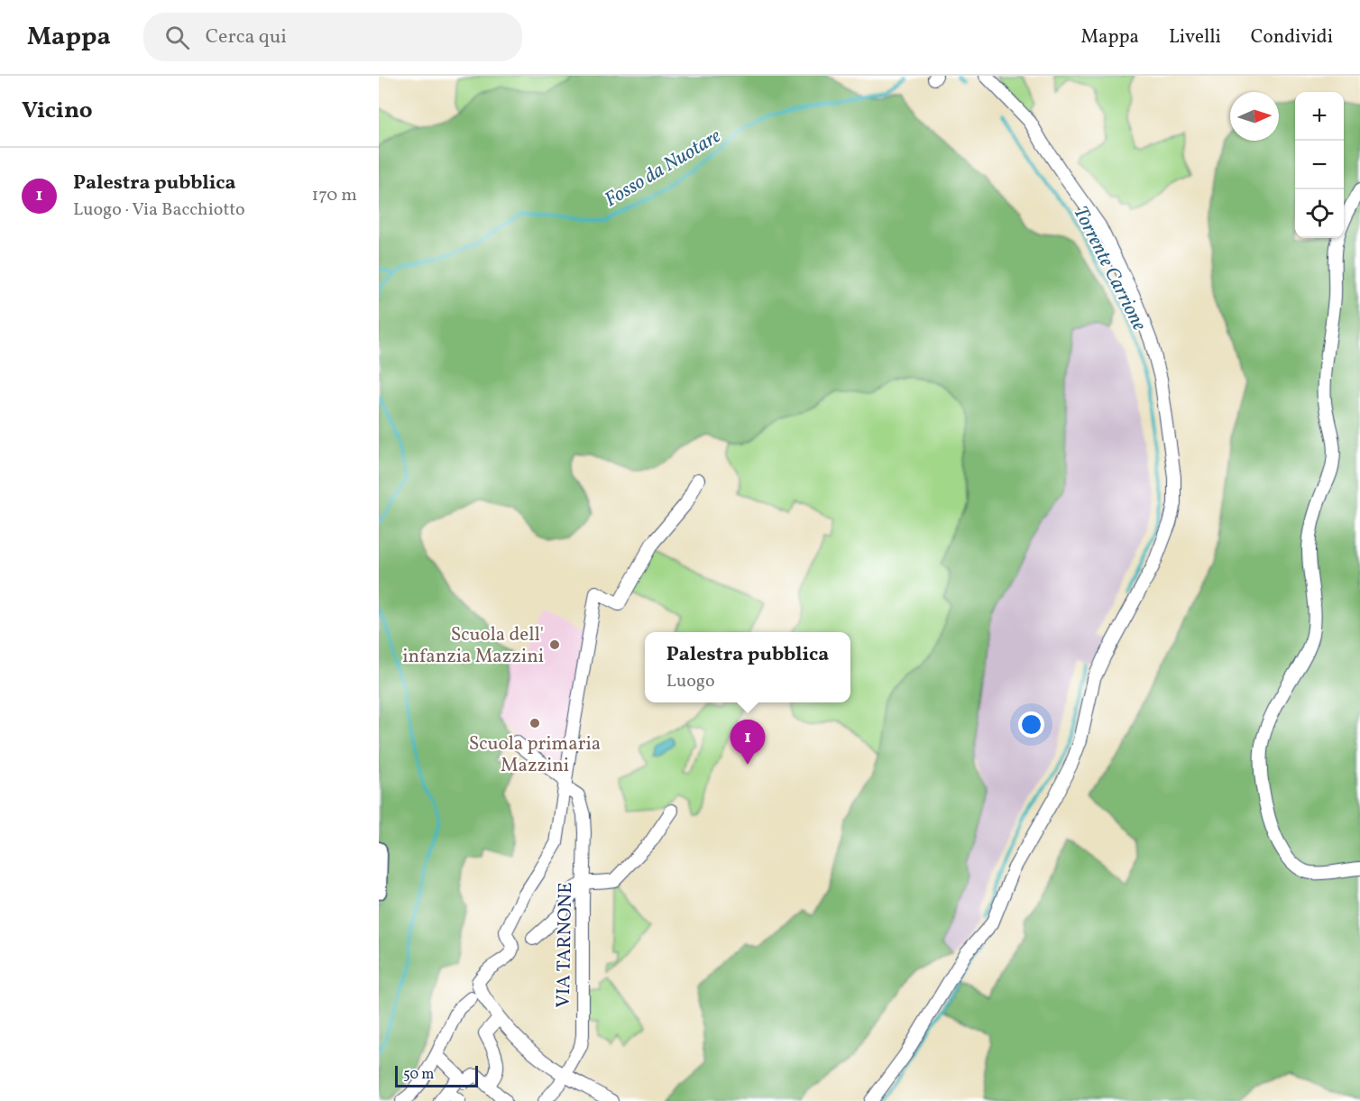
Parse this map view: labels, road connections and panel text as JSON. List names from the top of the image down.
{
  "streets": {
    "street": ["VIA TARNONE"]
  },
  "water": ["Fosso da Nuotare", "Torrente Carrione"],
  "places": ["Scuola dell' infanzia Mazzini", "Scuola primaria Mazzini"],
  "scale_bar": "50 m",
  "north": "right",
  "page": {
    "header": "Mappa",
    "search": "Cerca qui",
    "nav": ["Mappa", "Livelli", "Condividi"],
    "heading": "Vicino",
    "map_buttons": ["+", "−"],
    "list": [
      {
        "mark": "1",
        "name": "Palestra pubblica",
        "note": "Luogo · Via Bacchiotto",
        "value": "170 m"
      }
    ],
    "popup": ["Palestra pubblica", "Luogo"],
    "pins": "1",
    "scale": "50 m"
  }
}
